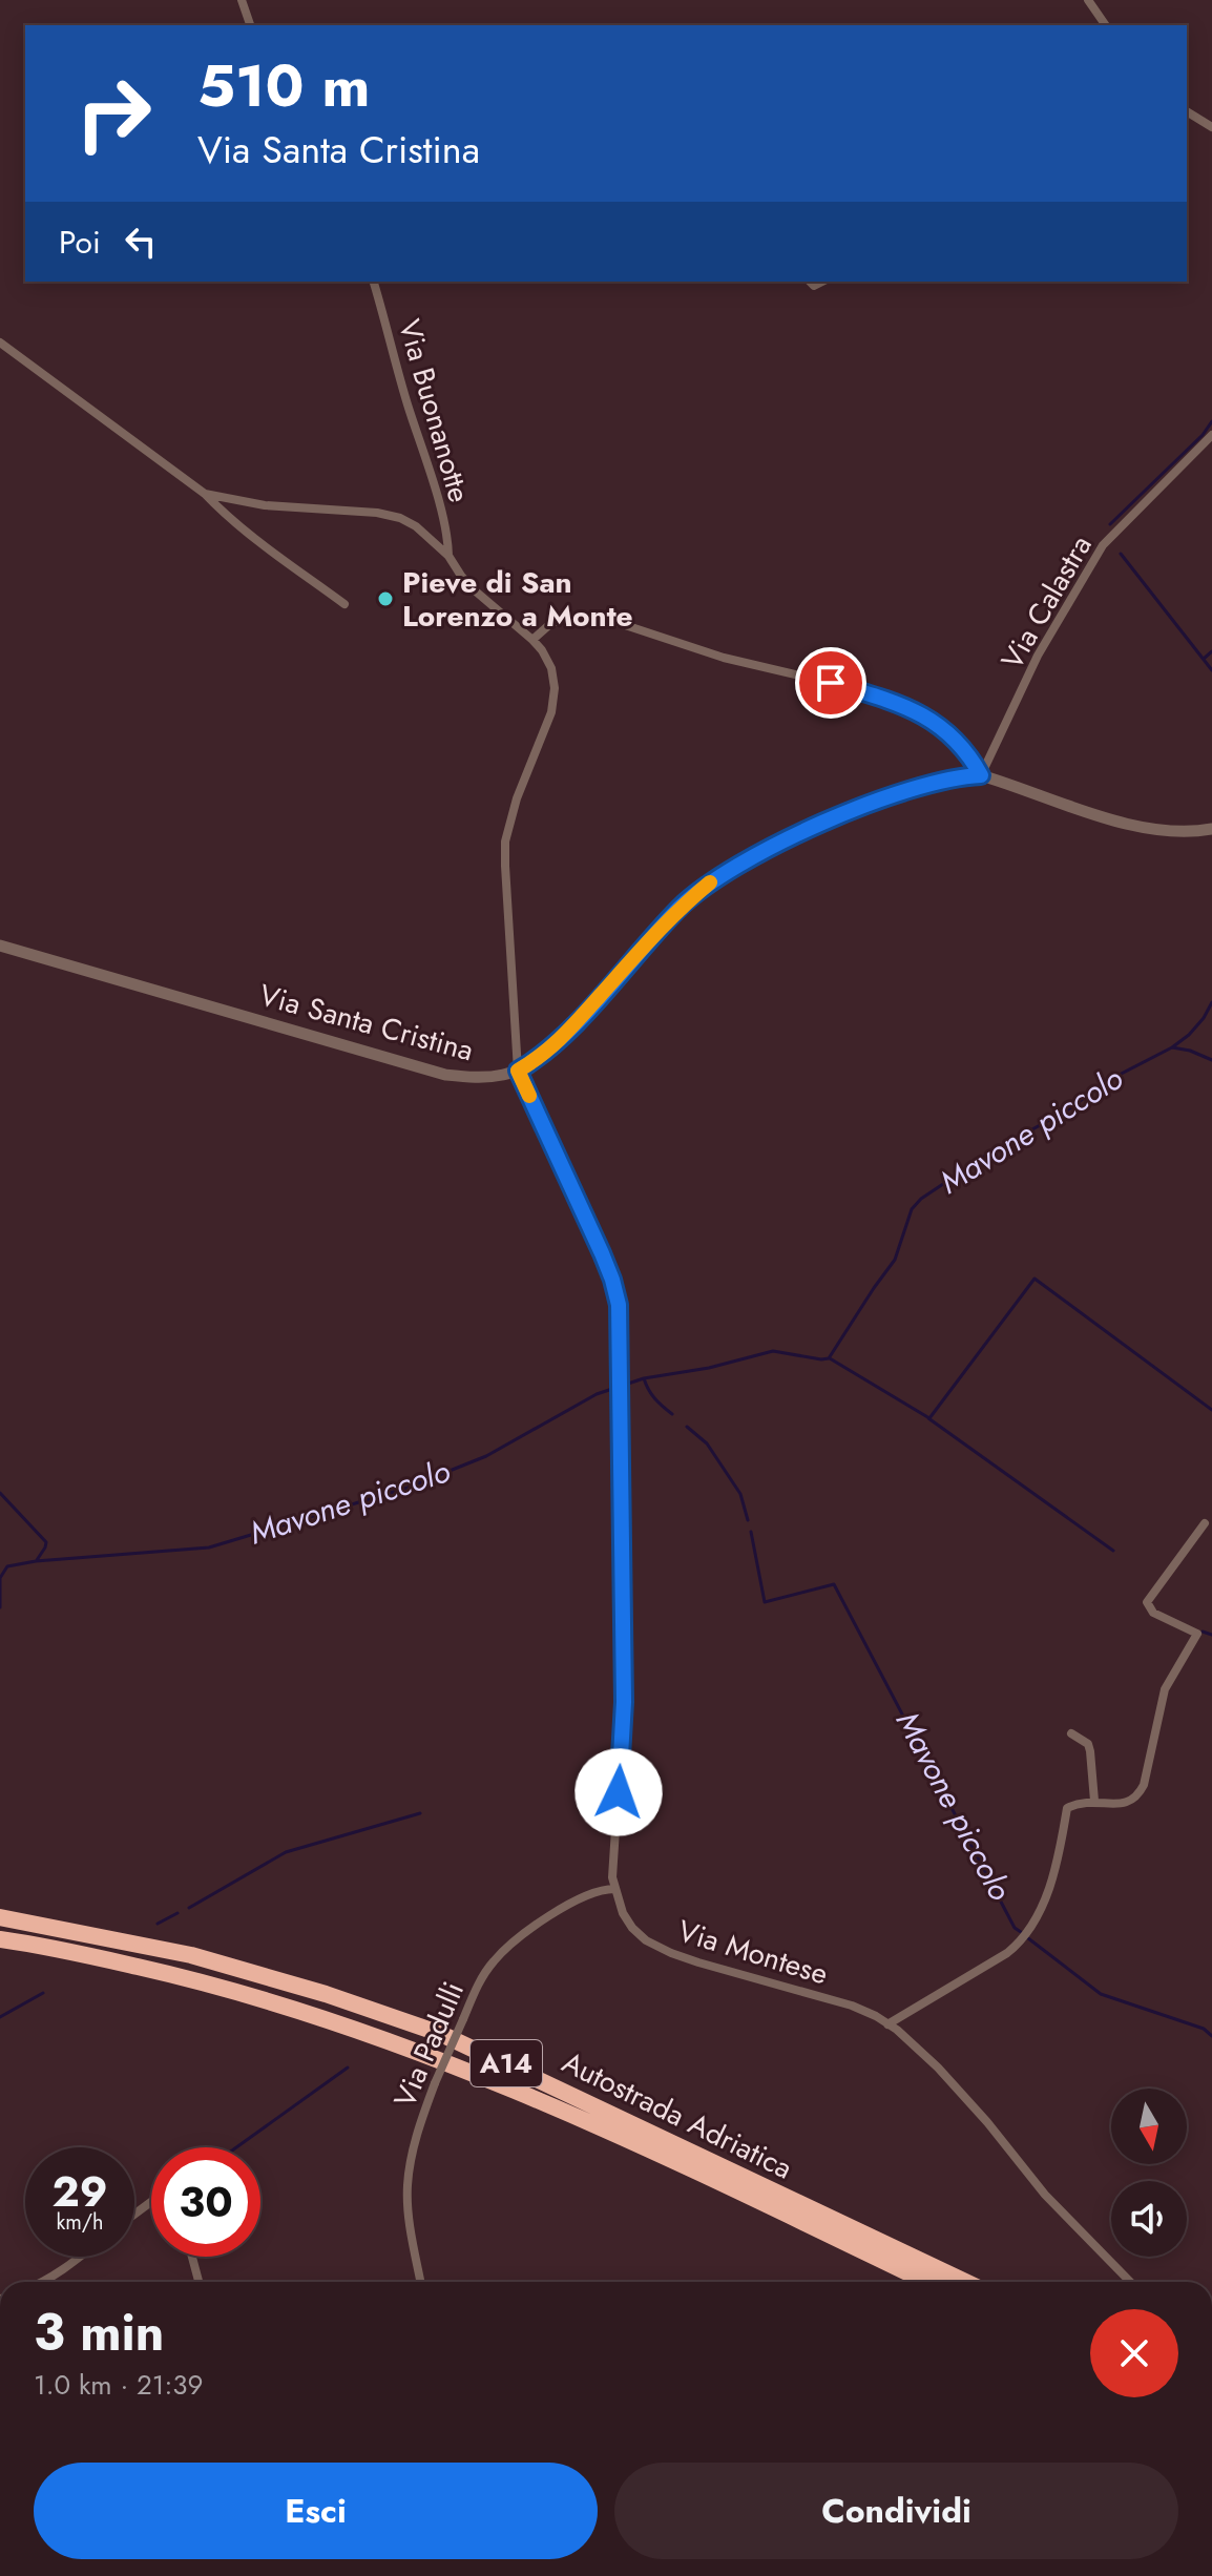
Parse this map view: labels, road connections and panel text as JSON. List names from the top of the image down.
{
  "streets": {
    "highway": ["A14", "Autostrada Adriatica"],
    "street": [
      "Via Buonanotte",
      "Via Calastra",
      "Via Santa Cristina",
      "Via Montese",
      "Via Padulli"
    ]
  },
  "crossings": [
    ["Via Calastra", "Via Santa Cristina"],
    ["Via Santa Cristina", "Via Montese"],
    ["Via Montese", "Via Padulli"]
  ],
  "water": ["Mavone piccolo"],
  "places": ["Pieve di San Lorenzo a Monte"],
  "north": "bottom",
  "page": {
    "turn": ["510 m", "Via Santa Cristina"],
    "then": "Poi",
    "speed": "29 km/h",
    "limit": "30",
    "heading": ["3 min", "1.0 km · 21:39"],
    "buttons": ["Esci", "Condividi"]
  }
}
